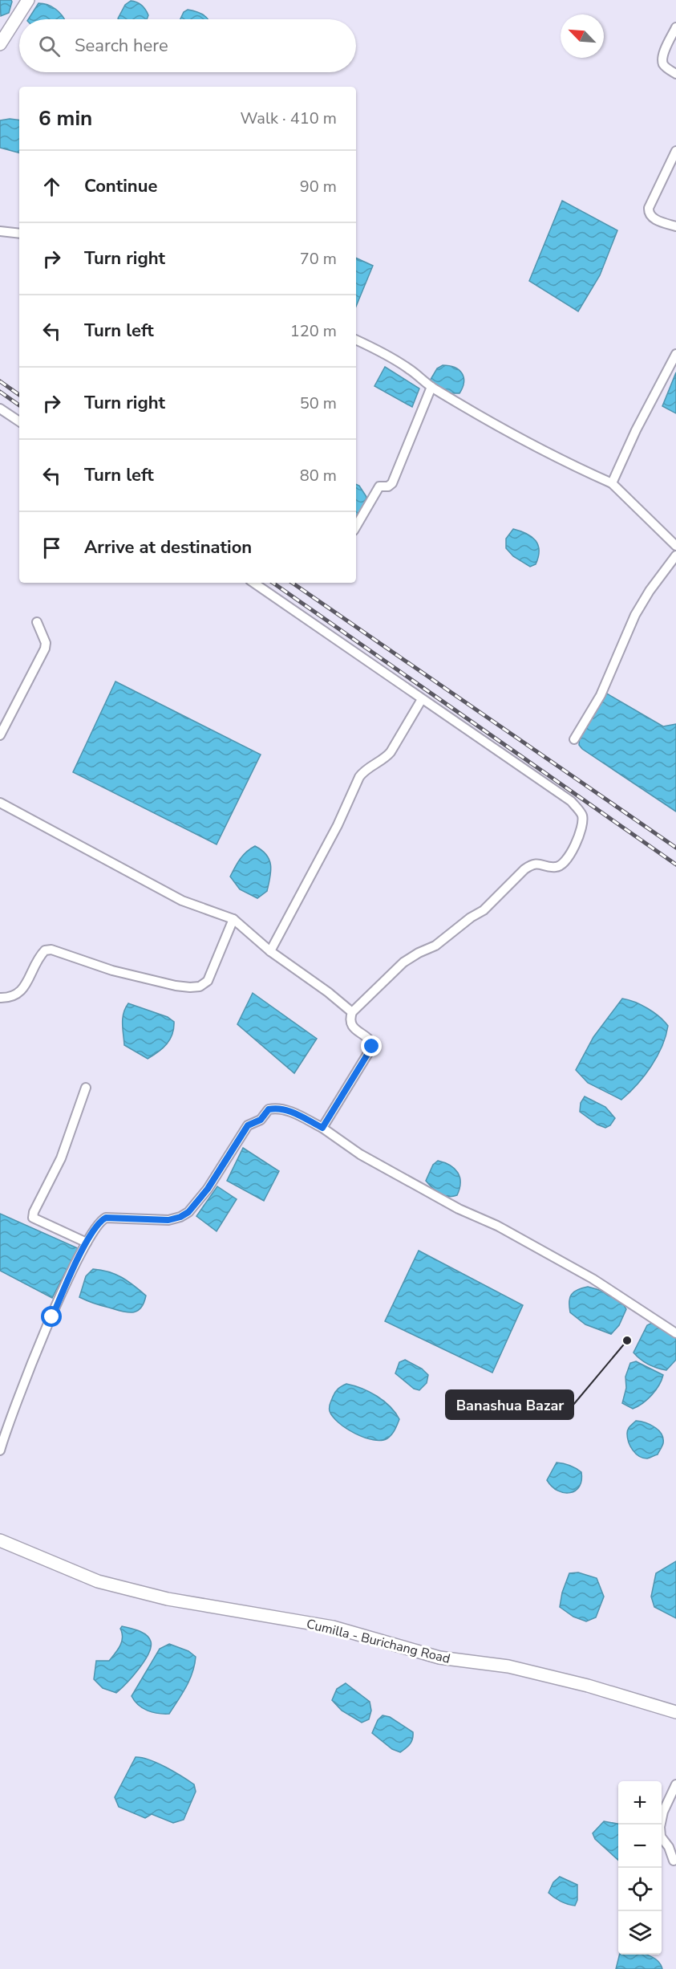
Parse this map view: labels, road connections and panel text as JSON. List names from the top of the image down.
{
  "streets": {
    "main road": ["Cumilla - Burichang Road"]
  },
  "places": ["Banashua Bazar"],
  "north": "top left",
  "page": {
    "search": "Search here",
    "heading": ["6 min", "Walk · 410 m"],
    "list": [
      ["Continue", "90 m"],
      ["Turn right", "70 m"],
      ["Turn left", "120 m"],
      ["Turn right", "50 m"],
      ["Turn left", "80 m"],
      "Arrive at destination"
    ],
    "map_buttons": ["+", "−"]
  }
}
